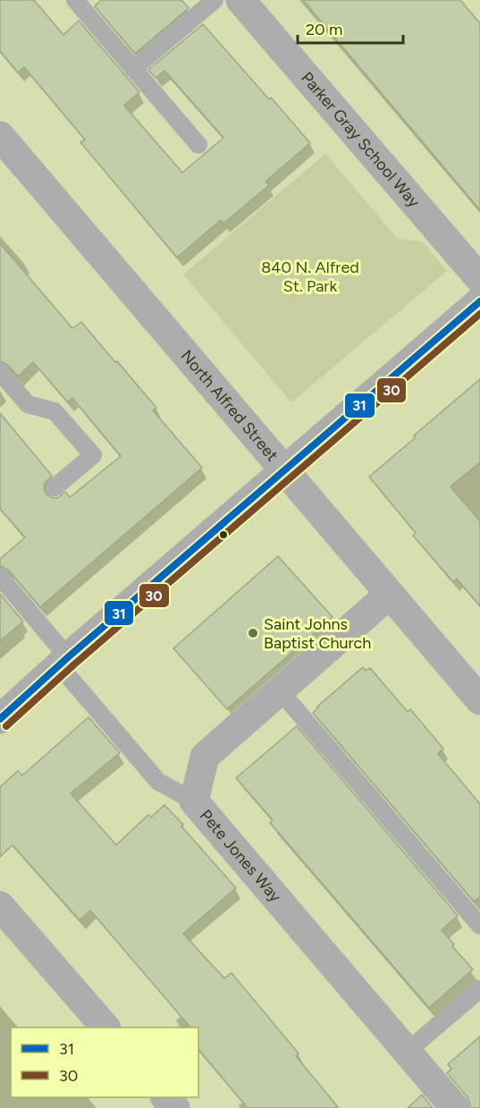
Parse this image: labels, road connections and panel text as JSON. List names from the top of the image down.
{
  "streets": {
    "street": ["Parker Gray School Way", "North Alfred Street", "Pete Jones Way"]
  },
  "crossings": [
    ["North Alfred Street", "Pete Jones Way"]
  ],
  "parks": ["840 N. Alfred St. Park"],
  "places": ["Saint Johns Baptist Church"],
  "lines": ["transit line 31", "transit line 30"],
  "legend": ["31", "30"],
  "scale_bar": "20 m"
}
